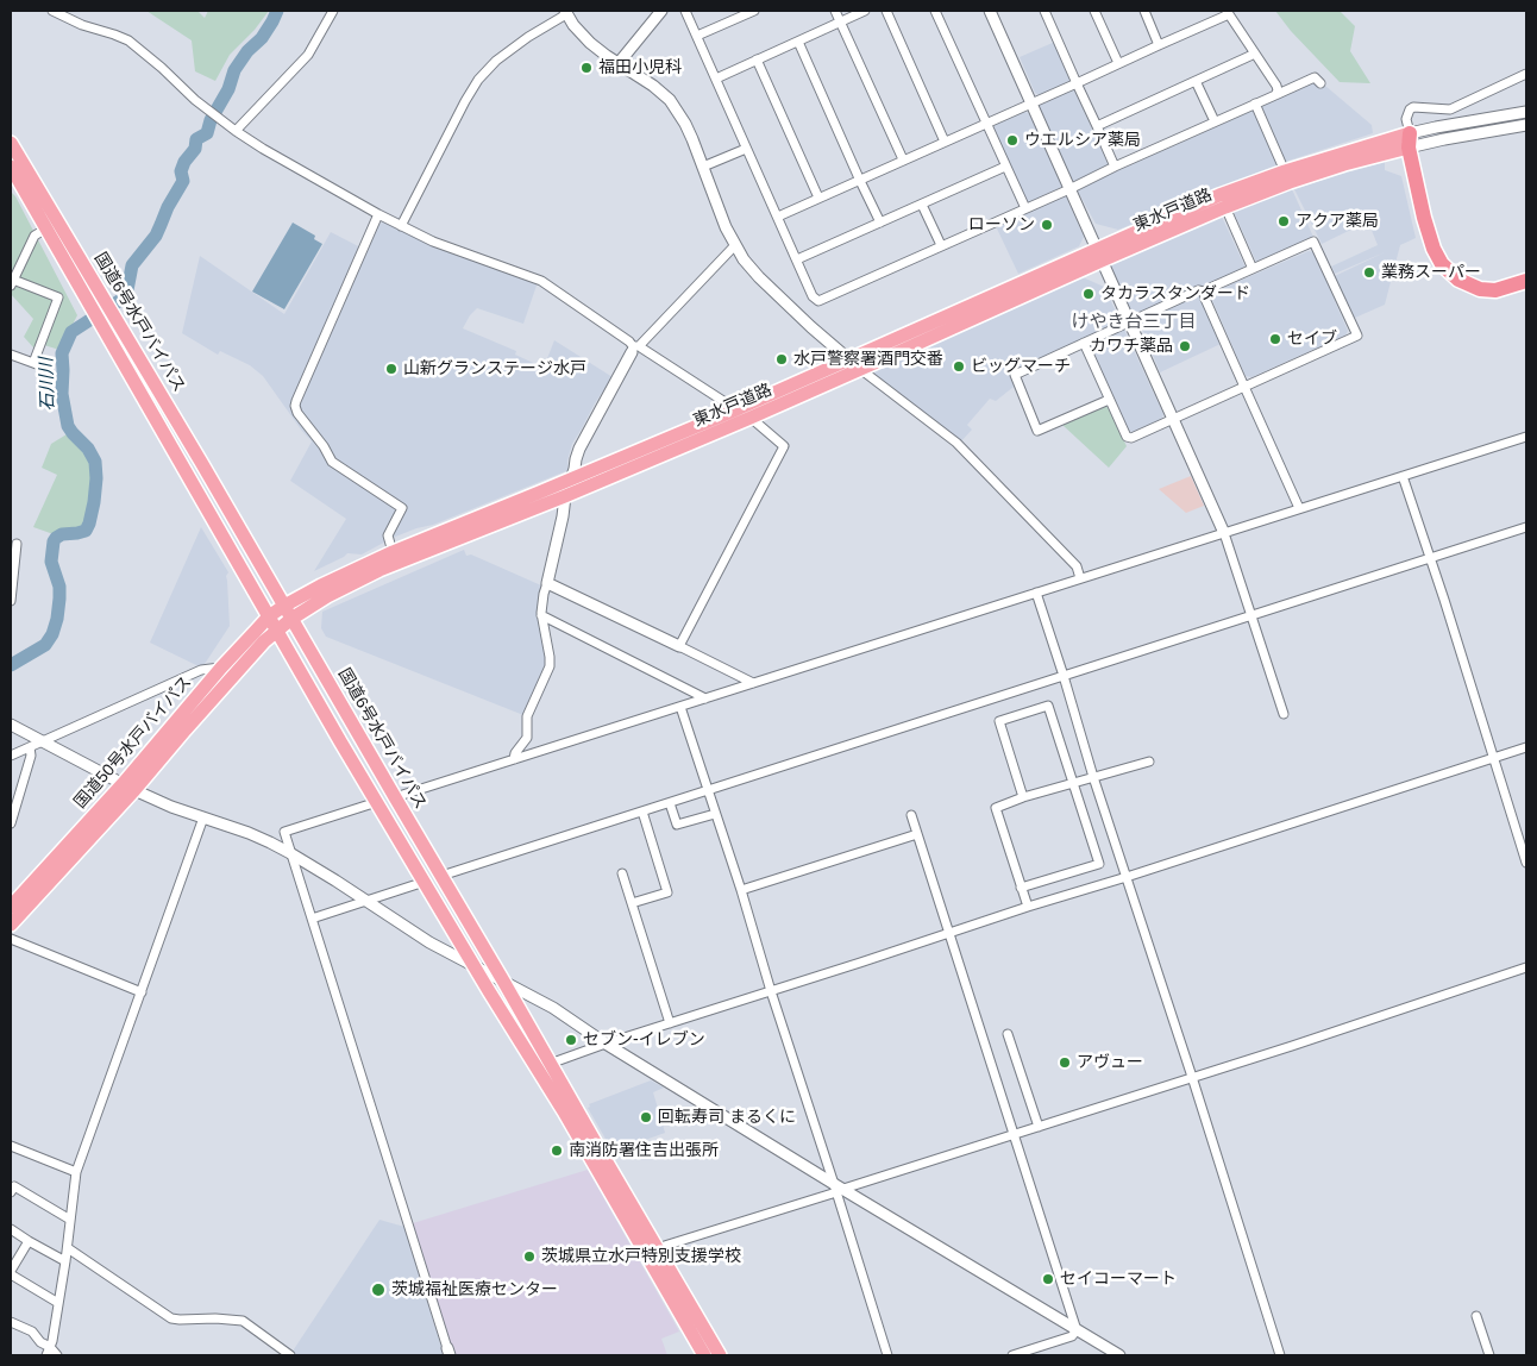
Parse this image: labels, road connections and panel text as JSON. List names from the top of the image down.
{
  "streets": {
    "highway": ["東水戸道路", "国道6号水戸バイパス", "国道50号水戸バイパス"]
  },
  "crossings": [
    ["東水戸道路", "国道6号水戸バイパス"],
    ["東水戸道路", "国道50号水戸バイパス"],
    ["国道6号水戸バイパス", "国道50号水戸バイパス"]
  ],
  "districts": ["けやき台三丁目"],
  "water": ["石川川"],
  "places": [
    "福田小児科",
    "ウエルシア薬局",
    "アクア薬局",
    "ローソン",
    "業務スーパー",
    "タカラスタンダード",
    "セイブ",
    "カワチ薬品",
    "水戸警察署酒門交番",
    "ビッグマーチ",
    "山新グランステージ水戸",
    "セブン-イレブン",
    "アヴュー",
    "回転寿司 まるくに",
    "南消防署住吉出張所",
    "茨城県立水戸特別支援学校",
    "セイコーマート",
    "茨城福祉医療センター"
  ]
}
